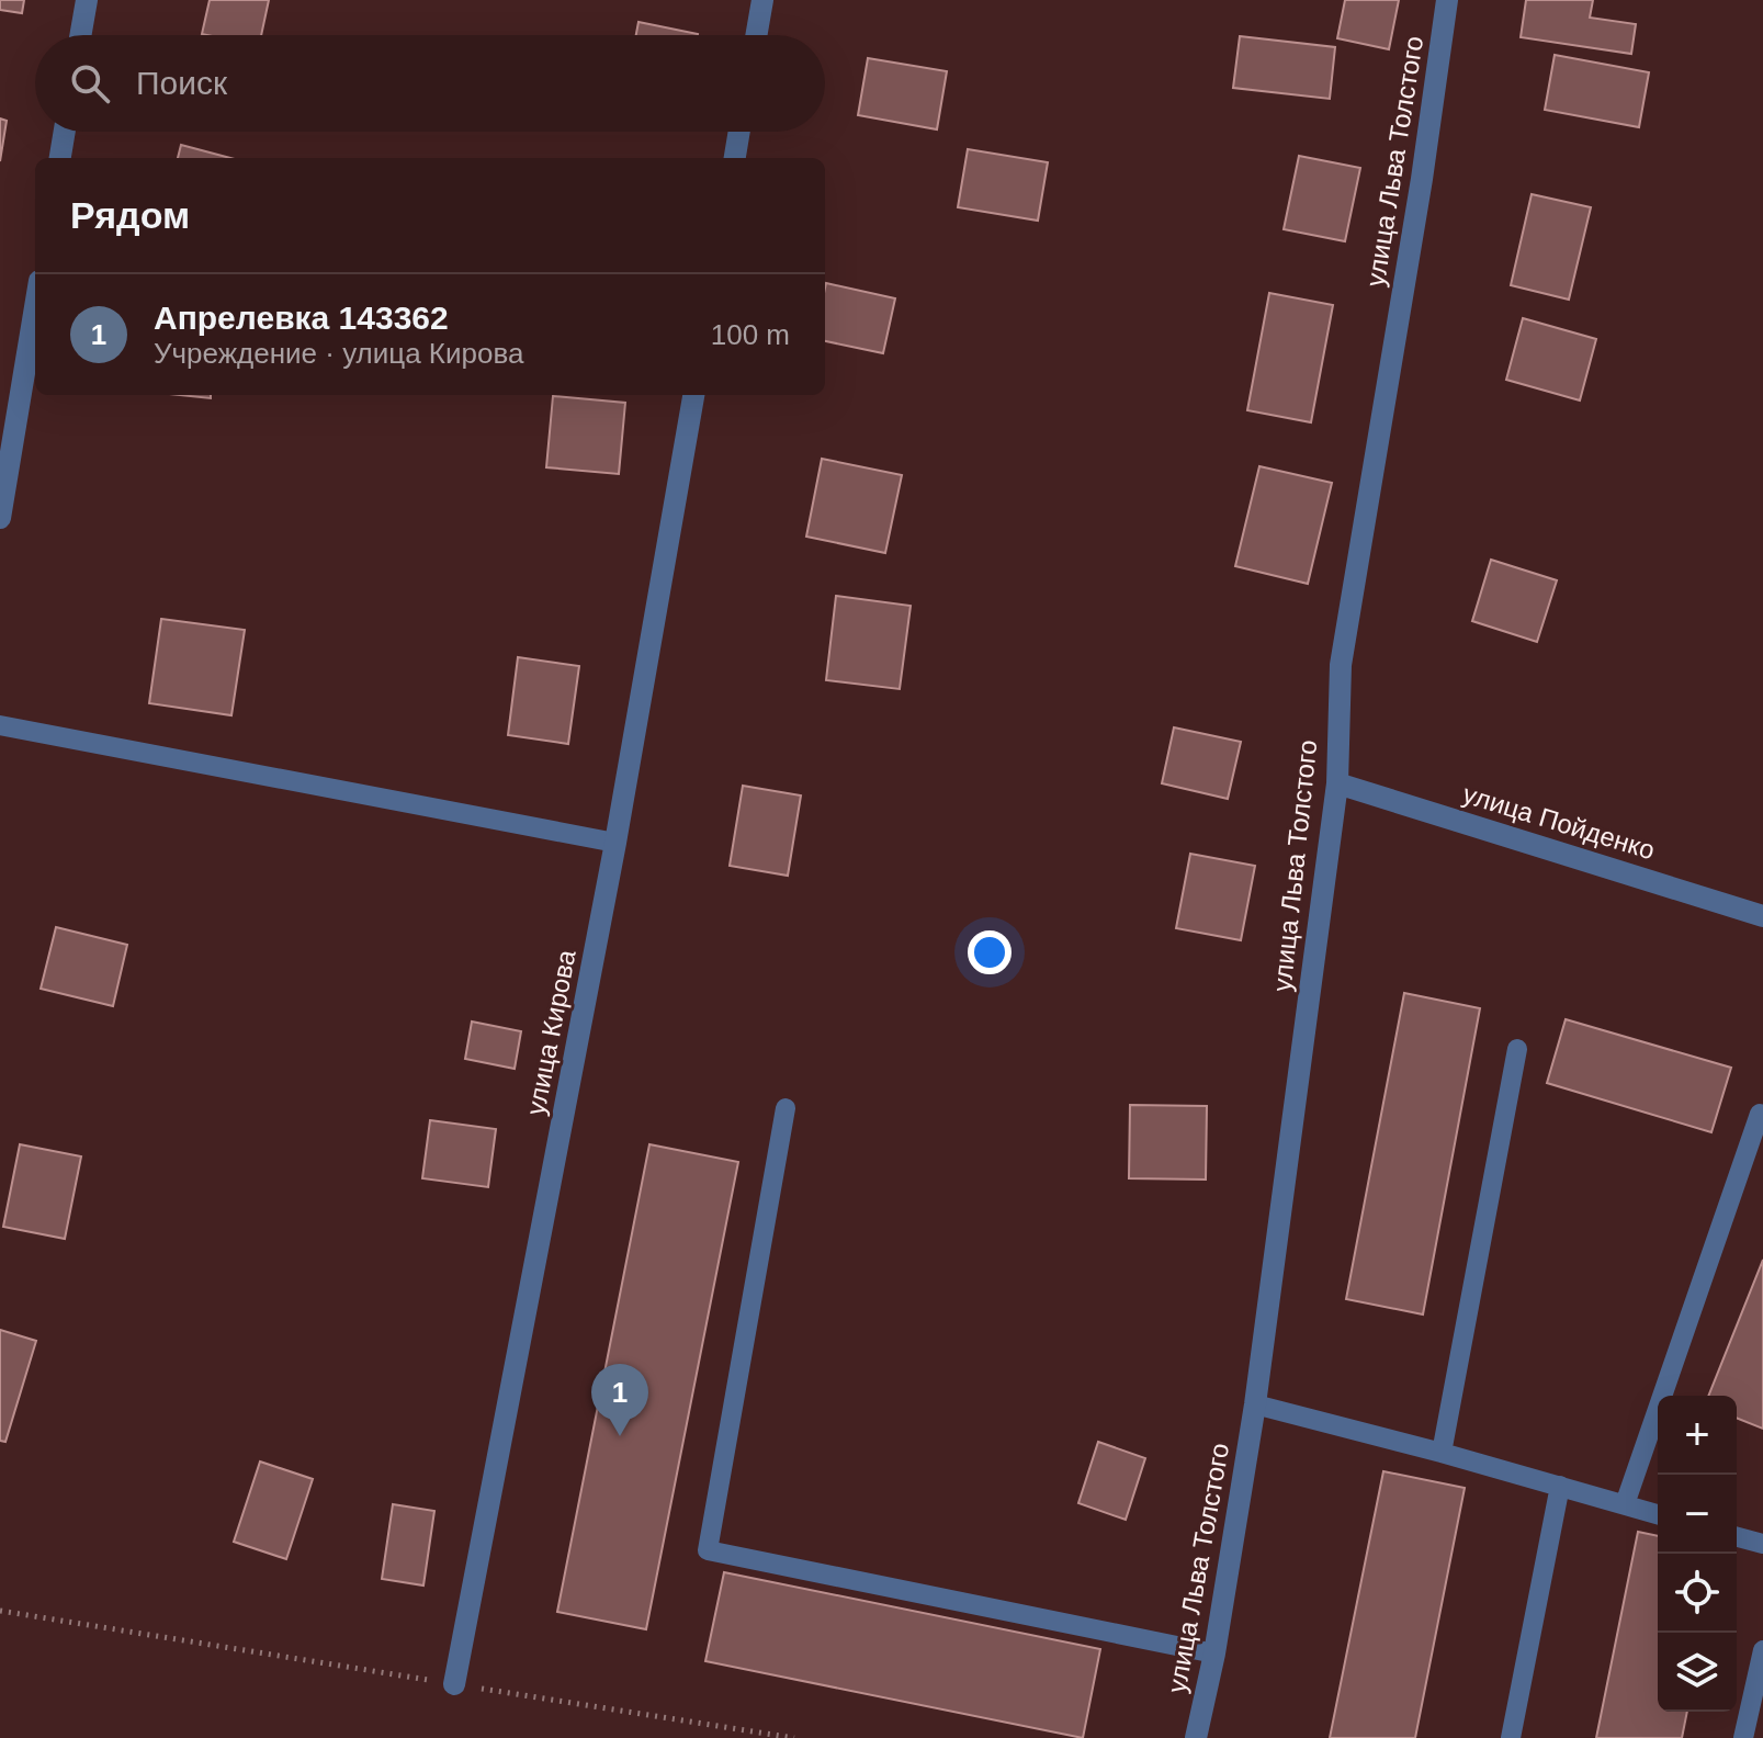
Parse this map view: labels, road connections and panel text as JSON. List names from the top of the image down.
{
  "streets": {
    "street": ["улица Льва Толстого", "улица Пойденко", "улица Кирова"]
  },
  "crossings": [
    ["улица Льва Толстого", "улица Пойденко"]
  ],
  "page": {
    "search": "Поиск",
    "heading": "Рядом",
    "list": [
      {
        "mark": "1",
        "name": "Апрелевка 143362",
        "note": "Учреждение · улица Кирова",
        "value": "100 m"
      }
    ],
    "pins": "1",
    "map_buttons": ["+", "−"]
  }
}
